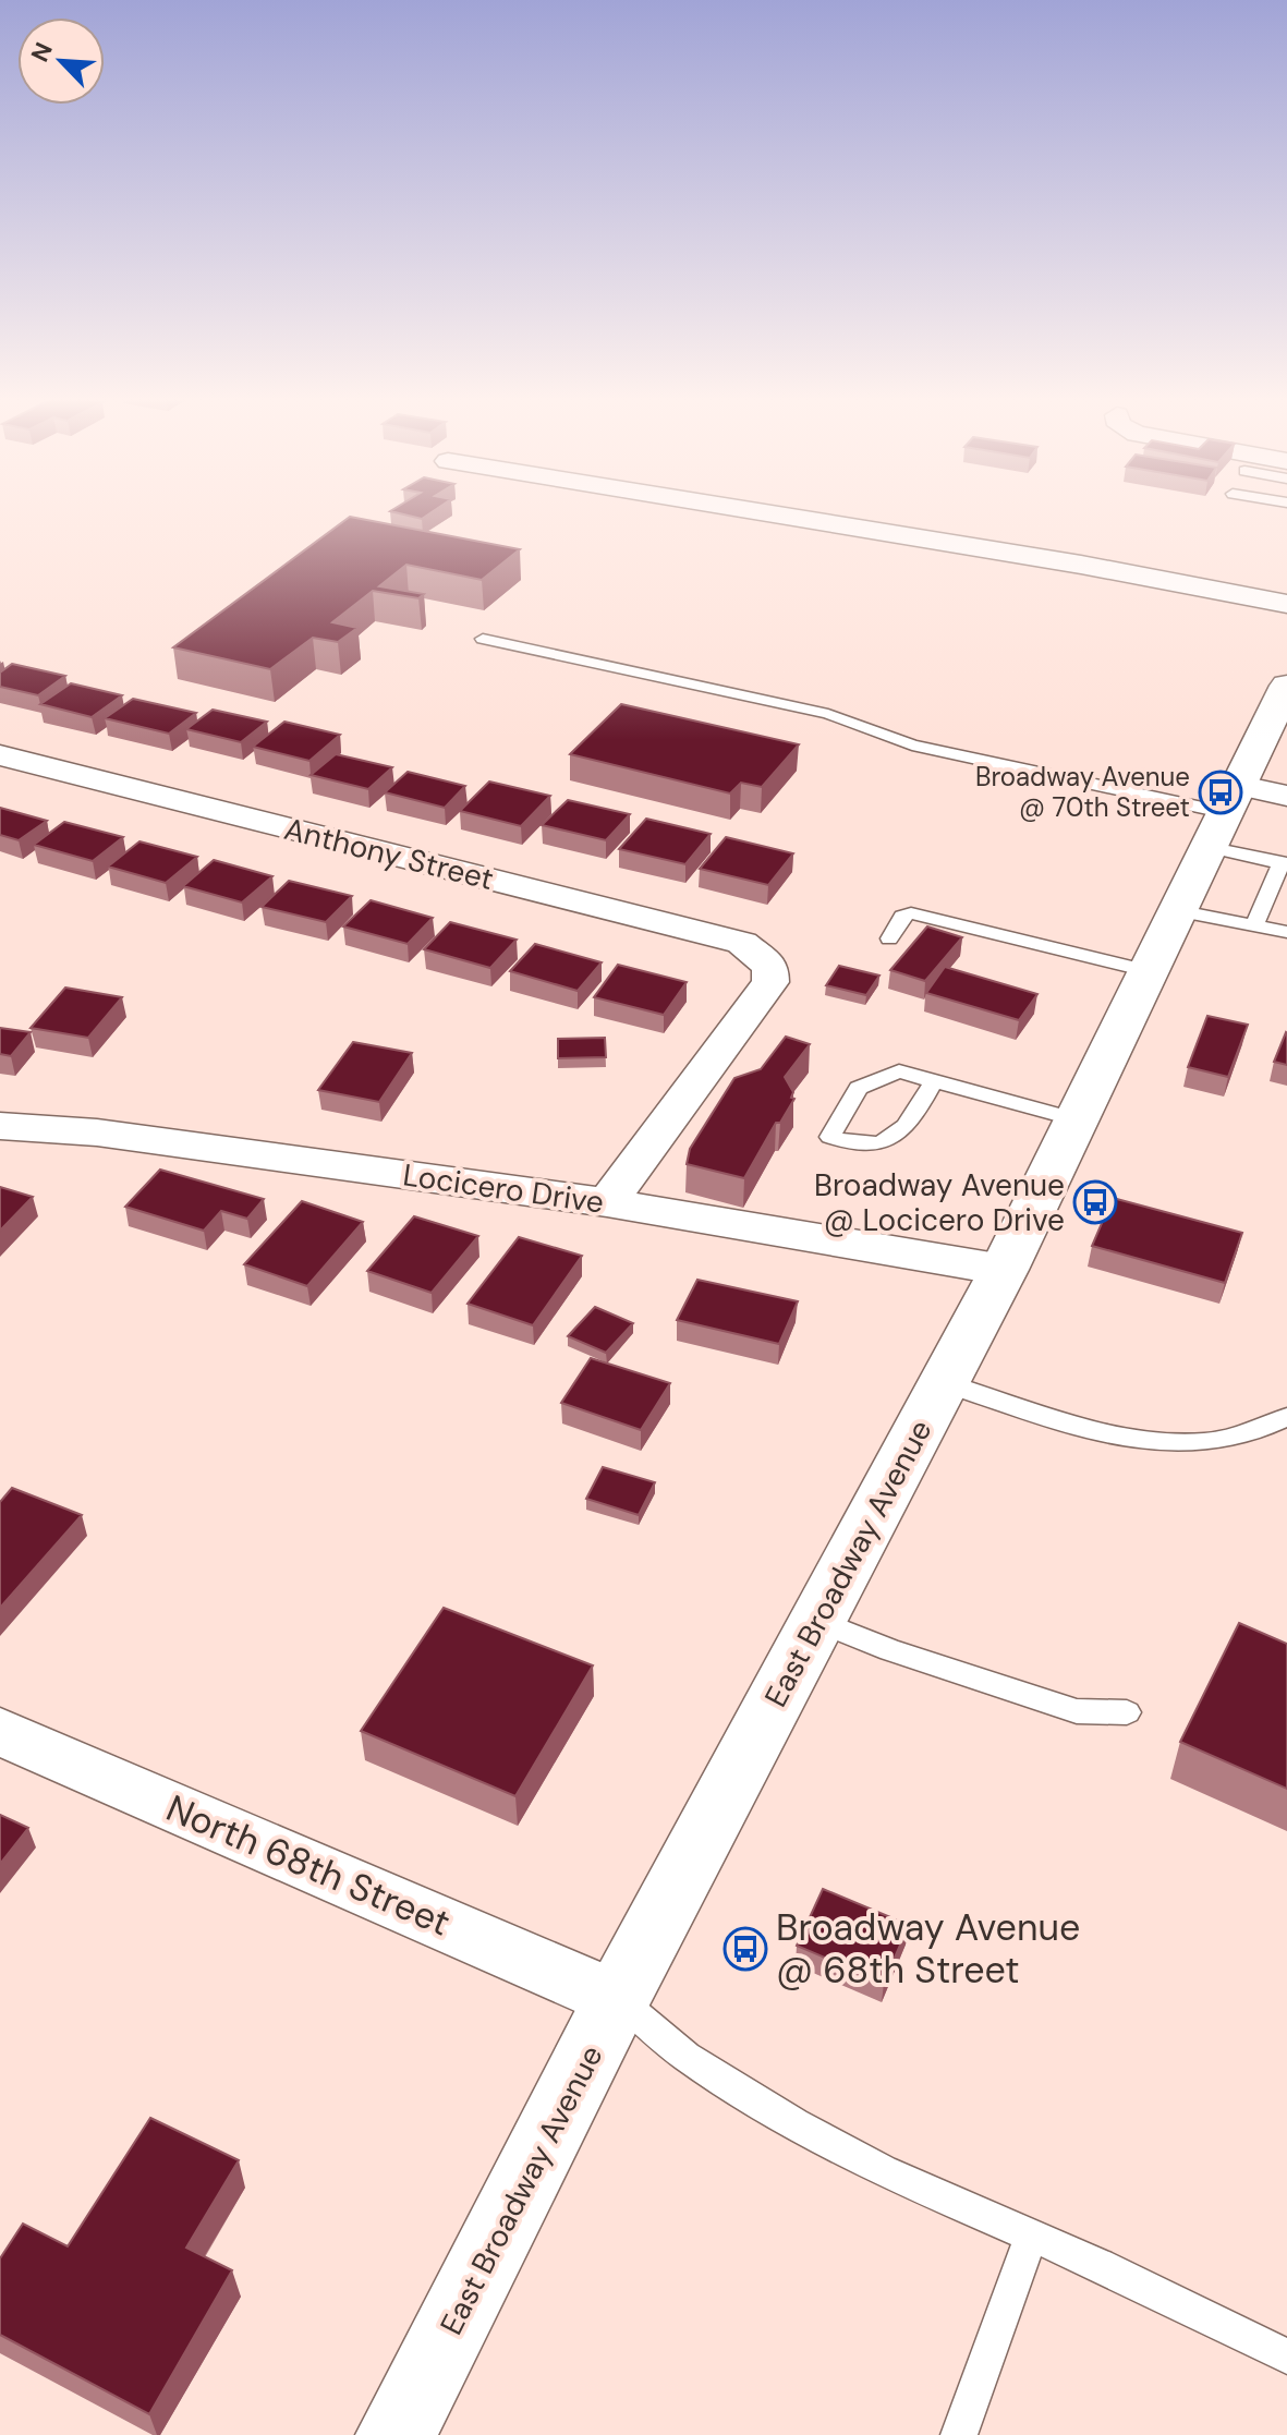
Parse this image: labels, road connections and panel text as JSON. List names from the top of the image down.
{
  "streets": {
    "main road": ["East Broadway Avenue"],
    "street": ["Anthony Street", "Locicero Drive", "North 68th Street"]
  },
  "crossings": [
    ["Anthony Street", "Locicero Drive"],
    ["Locicero Drive", "East Broadway Avenue"],
    ["East Broadway Avenue", "North 68th Street"]
  ],
  "places": {
    "bus stop": ["Broadway Avenue @ 70th Street", "Broadway Avenue @ Locicero Drive", "Broadway Avenue @ 68th Street"]
  },
  "north": "top left"
}
